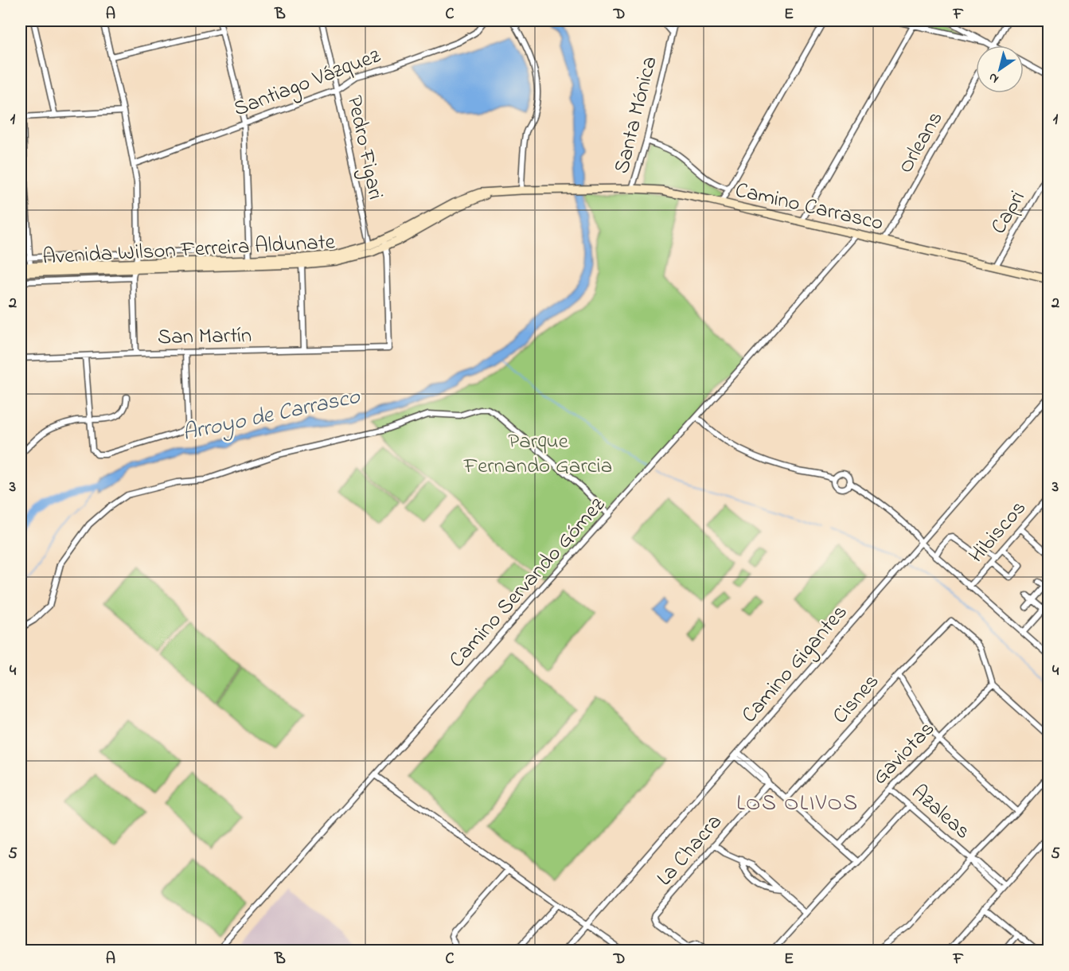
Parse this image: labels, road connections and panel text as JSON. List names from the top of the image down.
{
  "streets": {
    "main road": ["Camino Carrasco", "Avenida Wilson Ferreira Aldunate"],
    "street": [
      "Santiago Vázquez",
      "Santa Mónica",
      "Orleans",
      "Pedro Figari",
      "Capri",
      "San Martín",
      "Hibiscos",
      "Camino Servando Gómez",
      "Camino Gigantes",
      "Cisnes",
      "Gaviotas",
      "Azaleas",
      "La Chacra"
    ]
  },
  "crossings": [
    ["Santiago Vázquez", "Pedro Figari"],
    ["Santa Mónica", "Camino Carrasco"],
    ["Orleans", "Camino Carrasco"],
    ["Pedro Figari", "Avenida Wilson Ferreira Aldunate"],
    ["Camino Carrasco", "Capri"],
    ["Camino Carrasco", "Avenida Wilson Ferreira Aldunate"],
    ["Camino Carrasco", "Camino Servando Gómez"],
    ["Avenida Wilson Ferreira Aldunate", "San Martín"],
    ["Cisnes", "Gaviotas"],
    ["Gaviotas", "Azaleas"]
  ],
  "districts": ["LOS OLIVOS"],
  "water": ["Arroyo de Carrasco"],
  "parks": ["Parque Fernando Garcia"],
  "north": "bottom left",
  "grid": {
    "columns": [
      "A",
      "B",
      "C",
      "D",
      "E",
      "F"
    ],
    "rows": [
      "1",
      "2",
      "3",
      "4",
      "5"
    ]
  }
}
